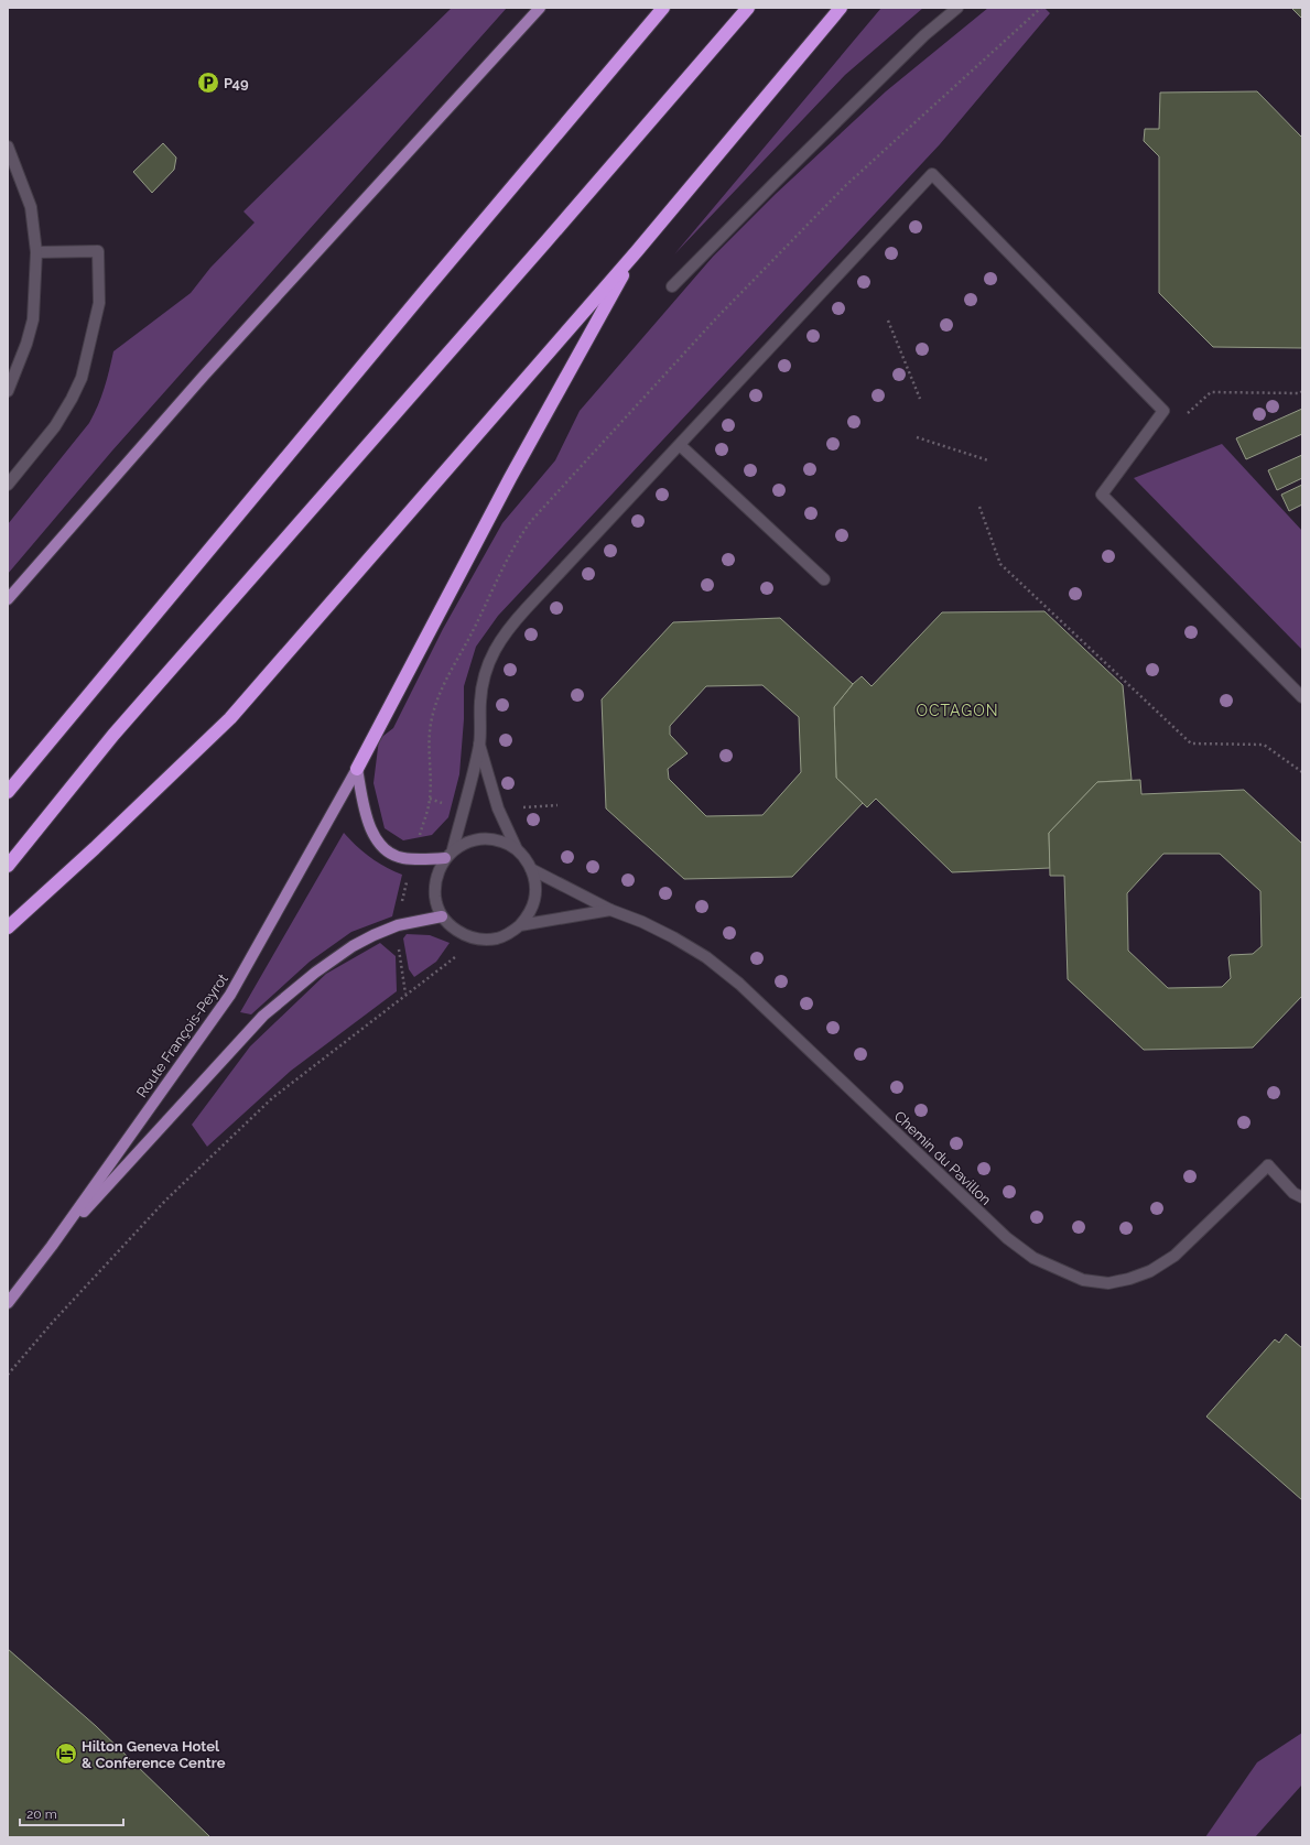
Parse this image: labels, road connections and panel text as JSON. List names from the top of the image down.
{
  "streets": {
    "main road": ["Route François-Peyrot"],
    "street": ["Chemin du Pavillon"]
  },
  "districts": ["OCTAGON"],
  "places": {
    "parking": ["P49"],
    "hotel": ["Hilton Geneva Hotel & Conference Centre"]
  },
  "scale_bar": "20 m"
}
